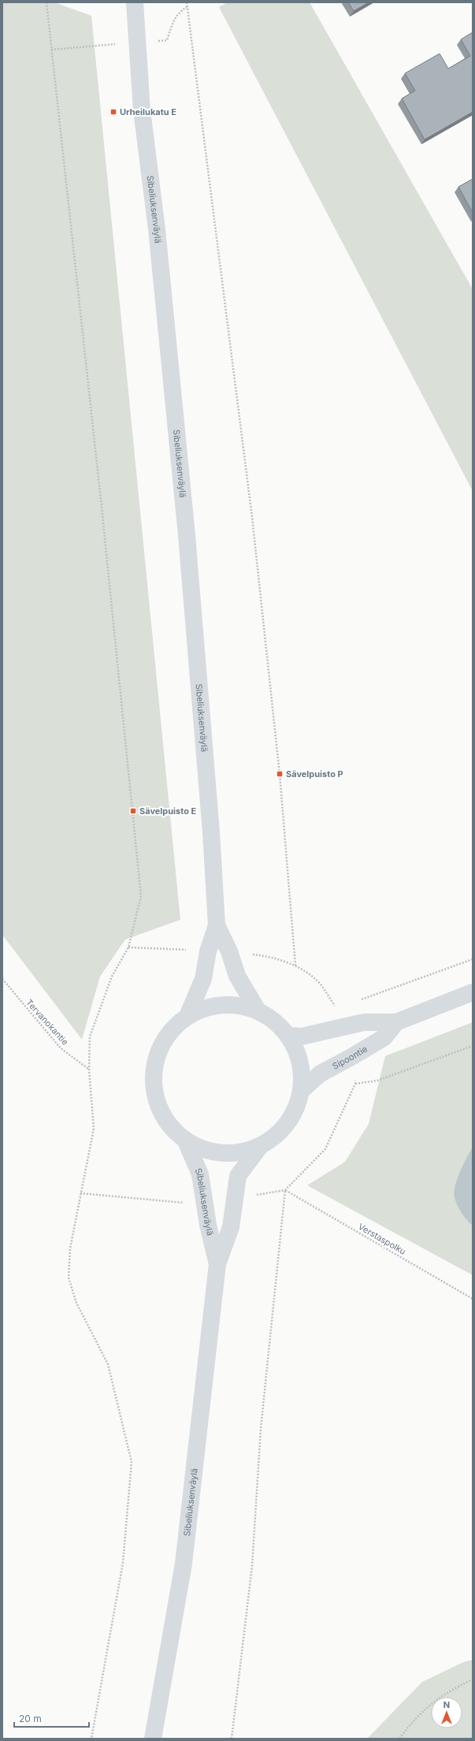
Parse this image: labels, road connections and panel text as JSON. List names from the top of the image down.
{
  "streets": {
    "main road": ["Sibeliuksenväylä", "Sipoontie"],
    "path": ["Tervanokantie", "Verstaspolku"]
  },
  "places": {
    "transit": ["Urheilukatu E", "Sävelpuisto P", "Sävelpuisto E"]
  },
  "scale_bar": "20 m",
  "north": "top"
}
